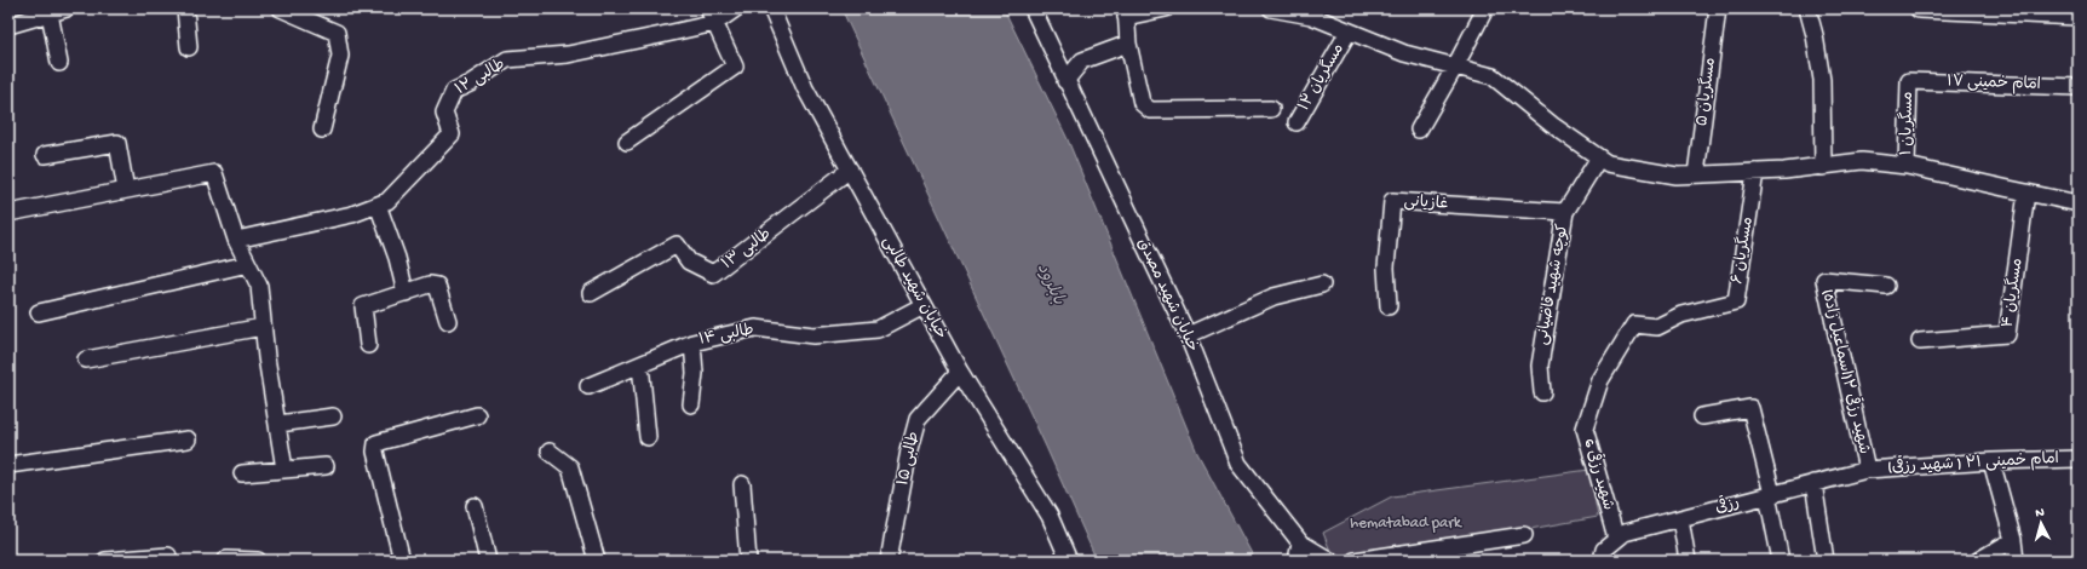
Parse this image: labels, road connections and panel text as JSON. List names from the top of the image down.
{
  "streets": {
    "street": [
      "طالبی ۱۲",
      "مسگریان ۱۲",
      "امام خمینی ۱۷",
      "مسگریان ۵",
      "مسگریان ۱",
      "غازیانی",
      "طالبی ۱۳",
      "مسگریان ۶",
      "کوچه شهید قاضیانی",
      "خیابان شهید طالبی",
      "مسگریان ۴",
      "خیابان شهید مصدق",
      "طالبی ۱۴",
      "شهید رزقی ۲(اسماعیل زاده)",
      "طالبی ۱۵",
      "امام خمینی ۲۱ ( شهید رزقی)",
      "شهید رزقی 6",
      "رزقی"
    ]
  },
  "crossings": [
    ["امام خمینی ۱۷", "مسگریان ۱"],
    ["غازیانی", "کوچه شهید قاضیانی"],
    ["طالبی ۱۳", "خیابان شهید طالبی"],
    ["مسگریان ۶", "شهید رزقی 6"],
    ["خیابان شهید طالبی", "طالبی ۱۴"],
    ["خیابان شهید طالبی", "طالبی ۱۵"],
    ["شهید رزقی ۲(اسماعیل زاده)", "امام خمینی ۲۱ ( شهید رزقی)"],
    ["شهید رزقی ۲(اسماعیل زاده)", "رزقی"],
    ["امام خمینی ۲۱ ( شهید رزقی)", "رزقی"],
    ["شهید رزقی 6", "رزقی"]
  ],
  "water": ["بابلرود"],
  "parks": ["hematabad park"],
  "north": "top"
}
